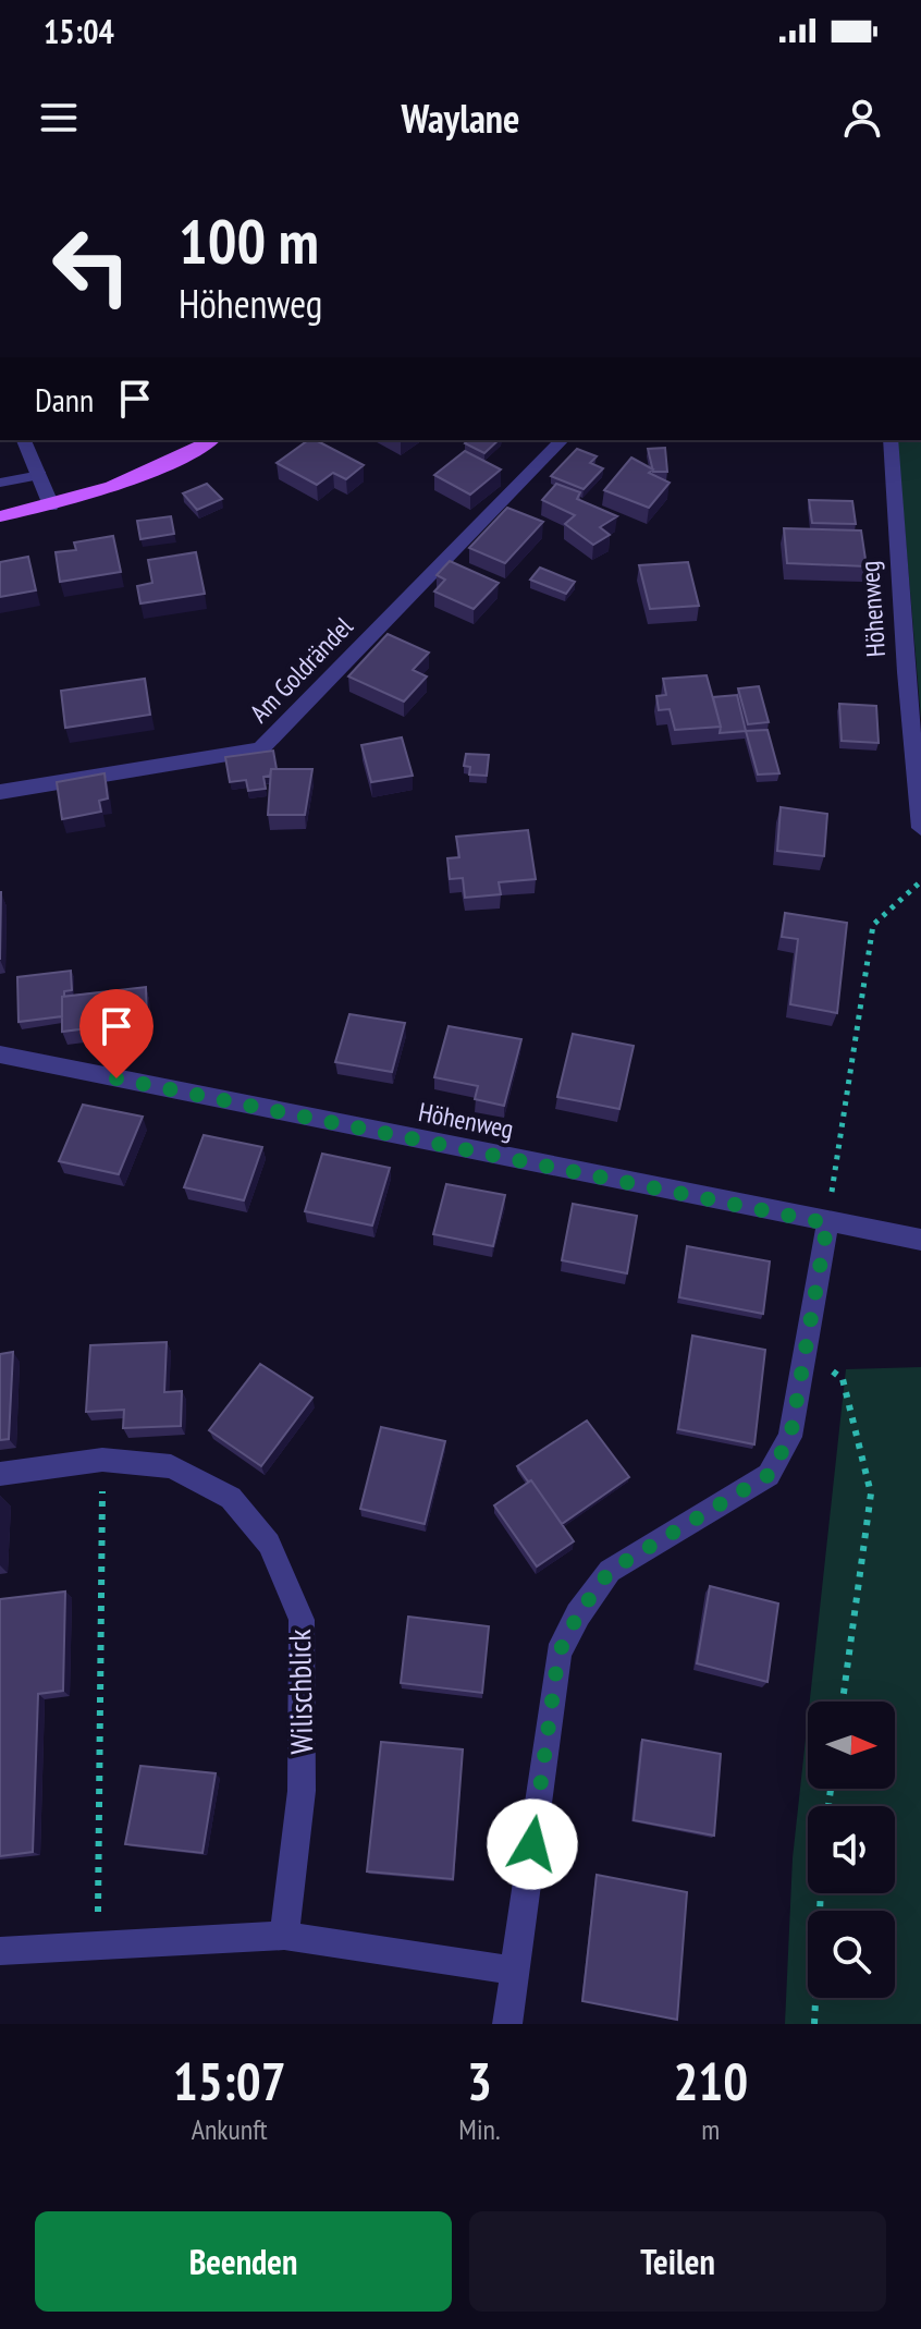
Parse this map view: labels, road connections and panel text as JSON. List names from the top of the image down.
{
  "streets": {
    "street": ["Höhenweg", "Am Goldrändel", "Wilischblick"]
  },
  "north": "right",
  "page": {
    "status": "15:04",
    "header": "Waylane",
    "turn": ["100 m", "Höhenweg"],
    "then": "Dann",
    "eta": [
      "15:07",
      "Ankunft",
      "3",
      "Min.",
      "210",
      "m"
    ],
    "buttons": ["Beenden", "Teilen"]
  }
}
